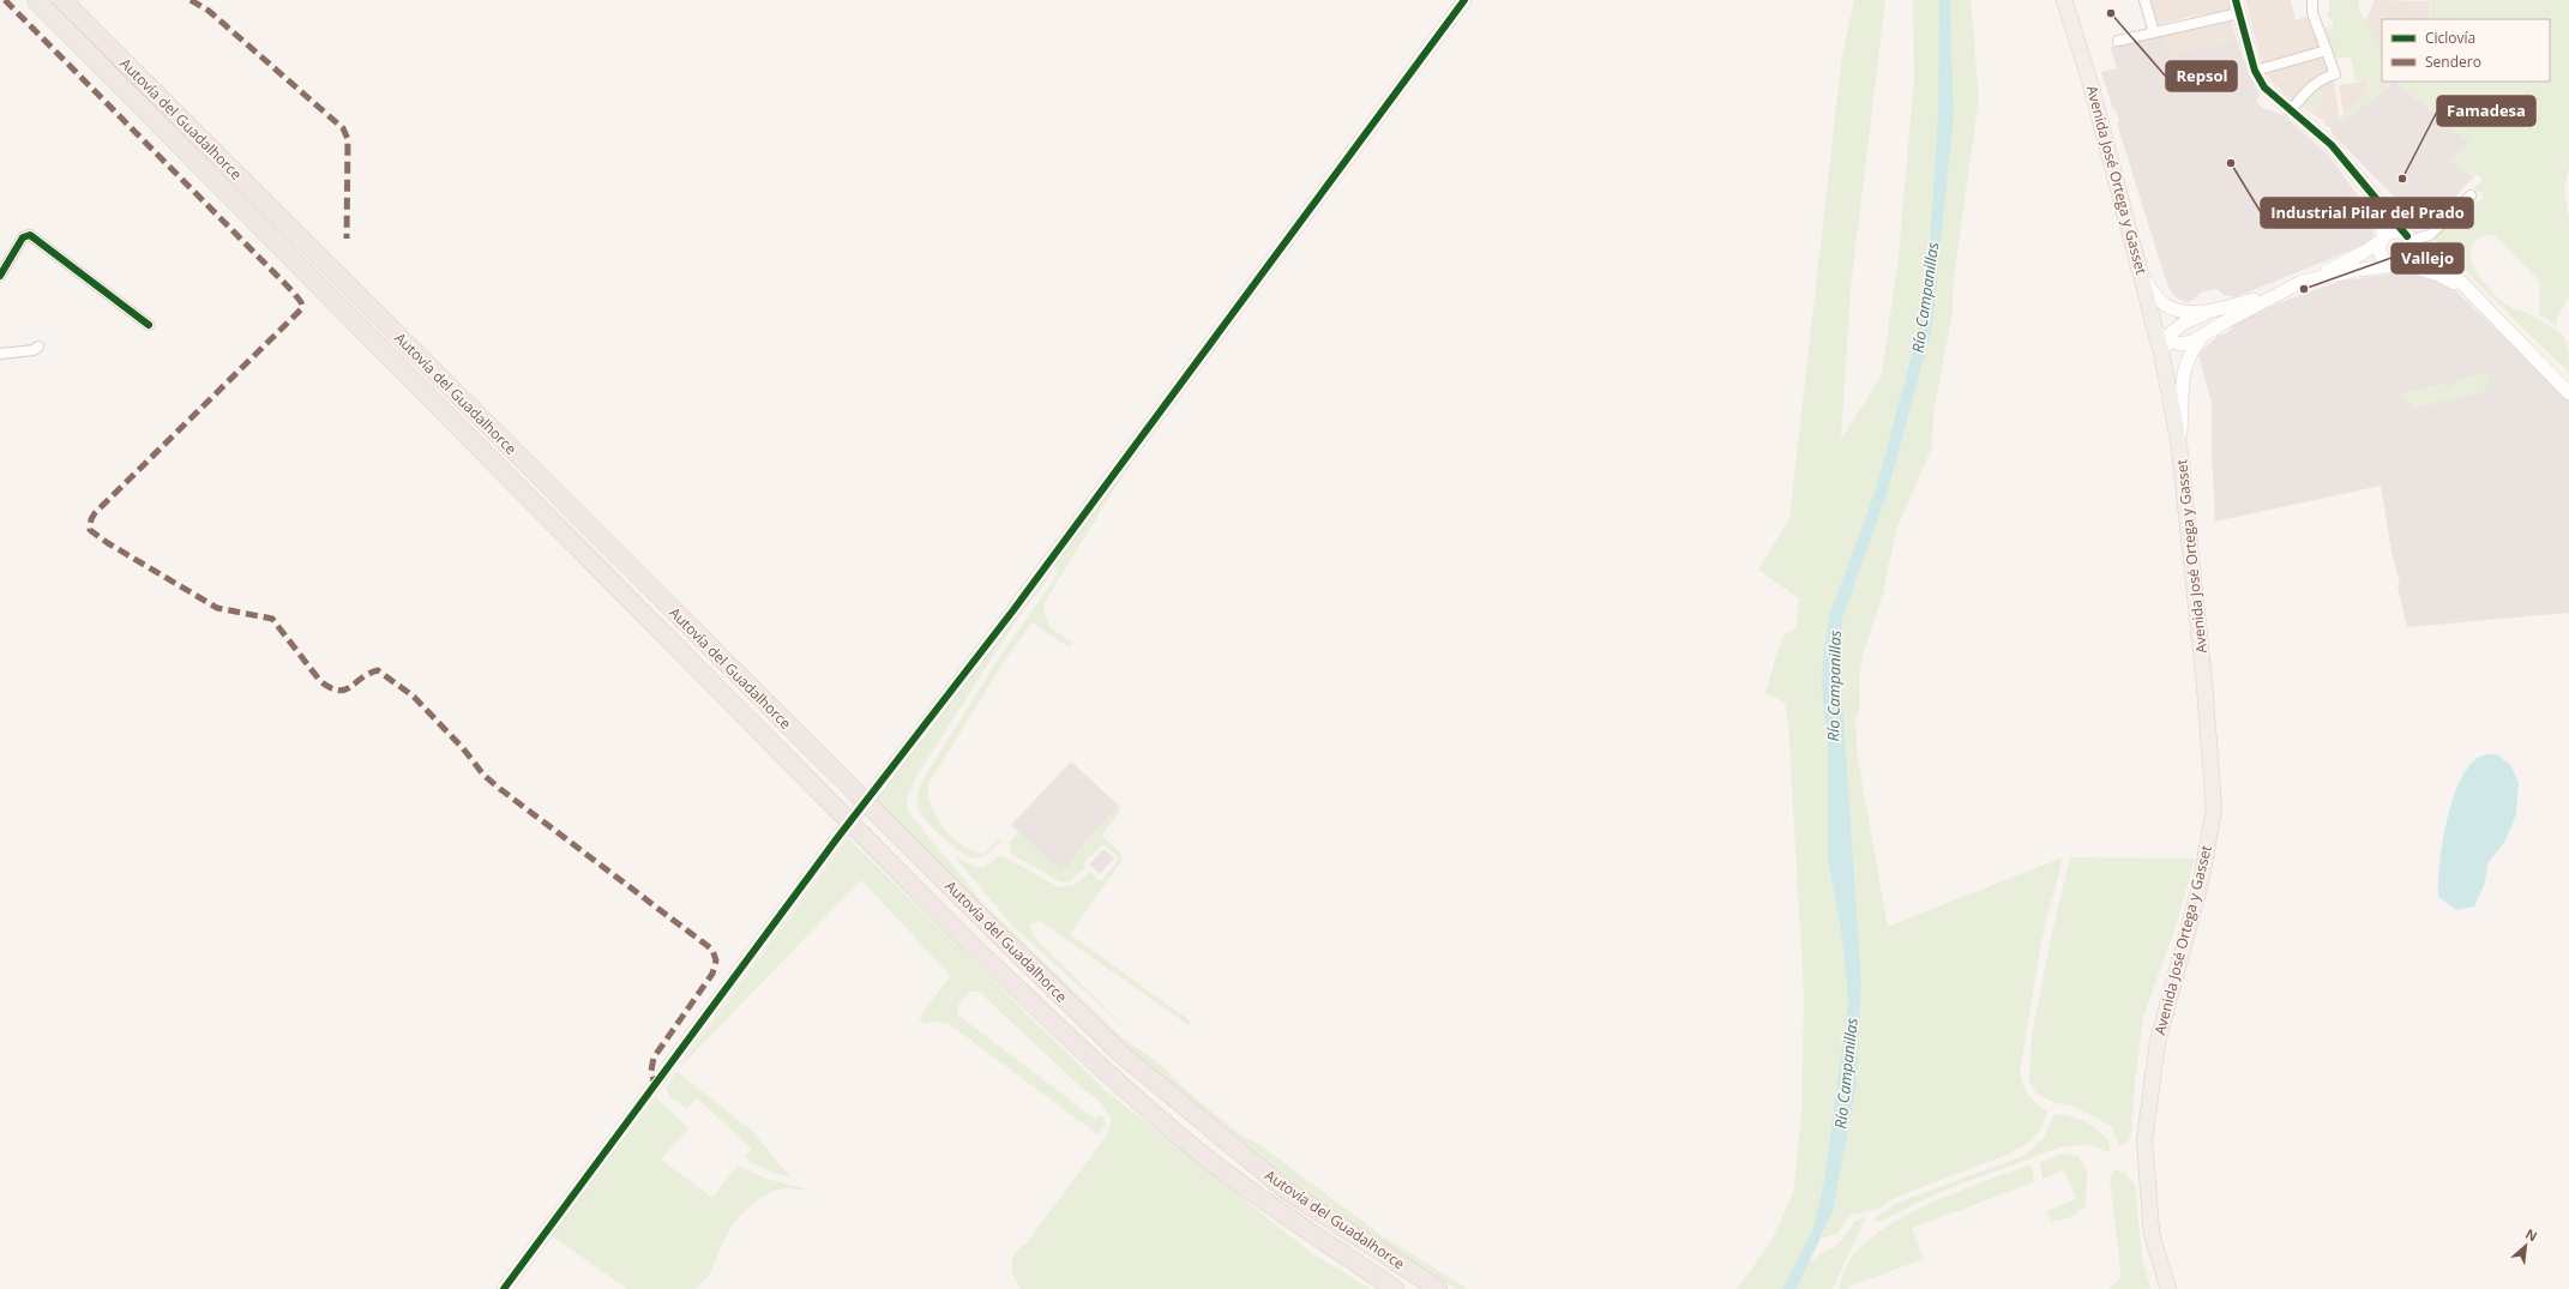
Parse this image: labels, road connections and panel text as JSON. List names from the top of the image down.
{
  "streets": {
    "highway": ["Autovía del Guadalhorce"],
    "main road": ["Avenida José Ortega y Gasset"]
  },
  "water": ["Río Campanillas"],
  "places": [
    "Repsol",
    "Industrial Pilar del Prado",
    "Famadesa",
    "Vallejo"
  ],
  "legend": ["Ciclovía", "Sendero"],
  "north": "top right"
}
